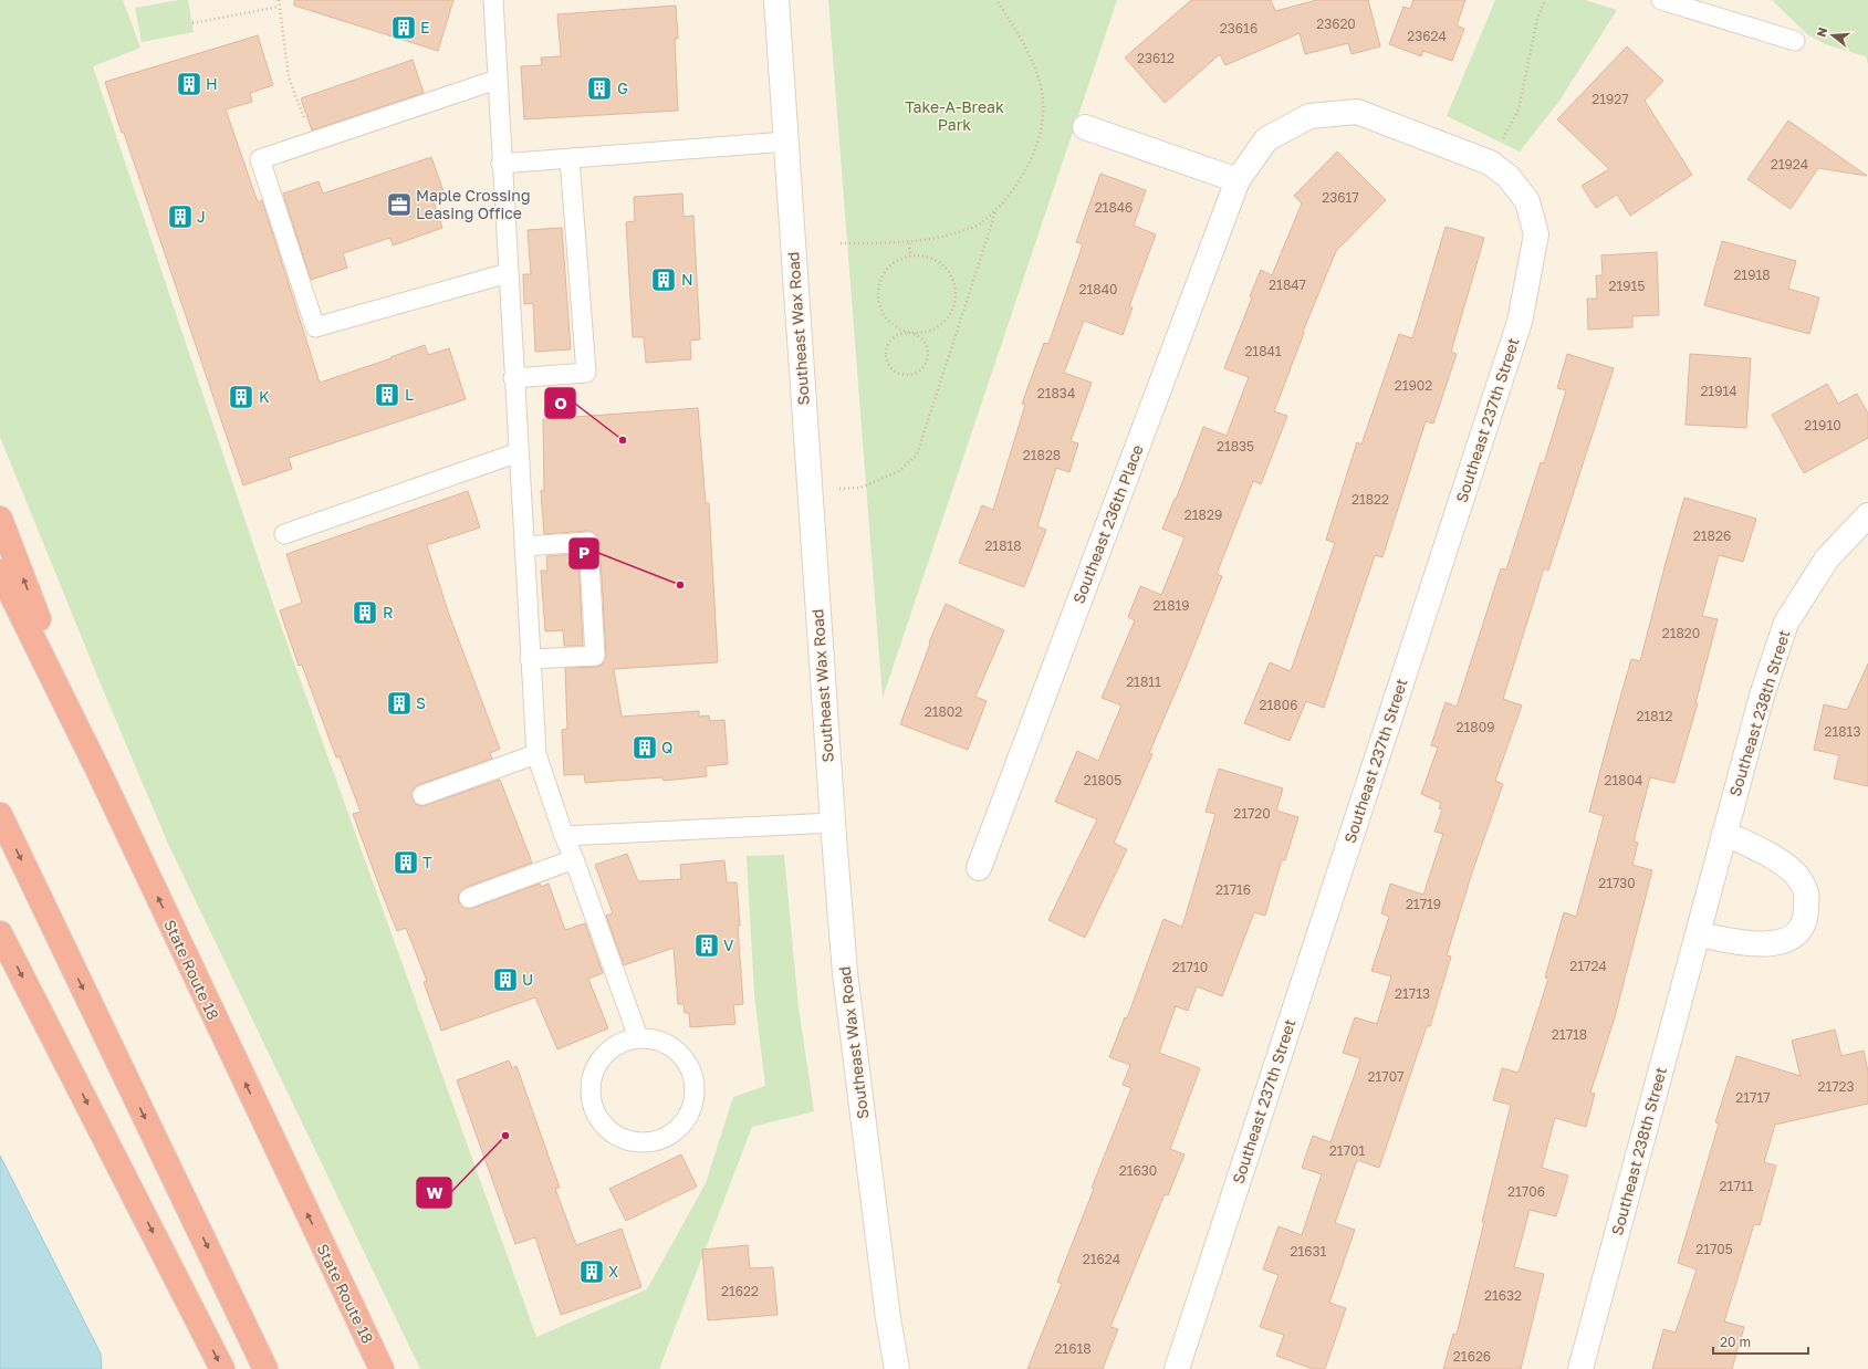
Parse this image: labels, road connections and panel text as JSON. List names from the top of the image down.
{
  "streets": {
    "highway": ["State Route 18"],
    "street": [
      "Southeast Wax Road",
      "Southeast 237th Street",
      "Southeast 236th Place",
      "Southeast 238th Street"
    ]
  },
  "crossings": [
    ["Southeast 237th Street", "Southeast 236th Place"]
  ],
  "parks": ["Take-A-Break Park"],
  "places": {
    "building": [
      "E",
      "H",
      "G",
      "J",
      "N",
      "L",
      "K",
      "R",
      "S",
      "Q",
      "T",
      "V",
      "U",
      "X"
    ],
    "office": ["Maple Crossing Leasing Office"],
    "other": ["O", "P", "W"]
  },
  "house_numbers": [
    "23620",
    "23616",
    "23624",
    "23612",
    "21927",
    "21924",
    "23617",
    "21846",
    "21918",
    "21847",
    "21915",
    "21840",
    "21841",
    "21902",
    "21914",
    "21834",
    "21910",
    "21835",
    "21828",
    "21822",
    "21829",
    "21826",
    "21818",
    "21819",
    "21820",
    "21811",
    "21806",
    "21802",
    "21812",
    "21809",
    "21813",
    "21805",
    "21804",
    "21720",
    "21730",
    "21716",
    "21719",
    "21724",
    "21710",
    "21713",
    "21718",
    "21707",
    "21723",
    "21717",
    "21701",
    "21630",
    "21711",
    "21706",
    "21705",
    "21631",
    "21624",
    "21622",
    "21632",
    "21618",
    "21626"
  ],
  "scale_bar": "20 m",
  "north": "left"
}
